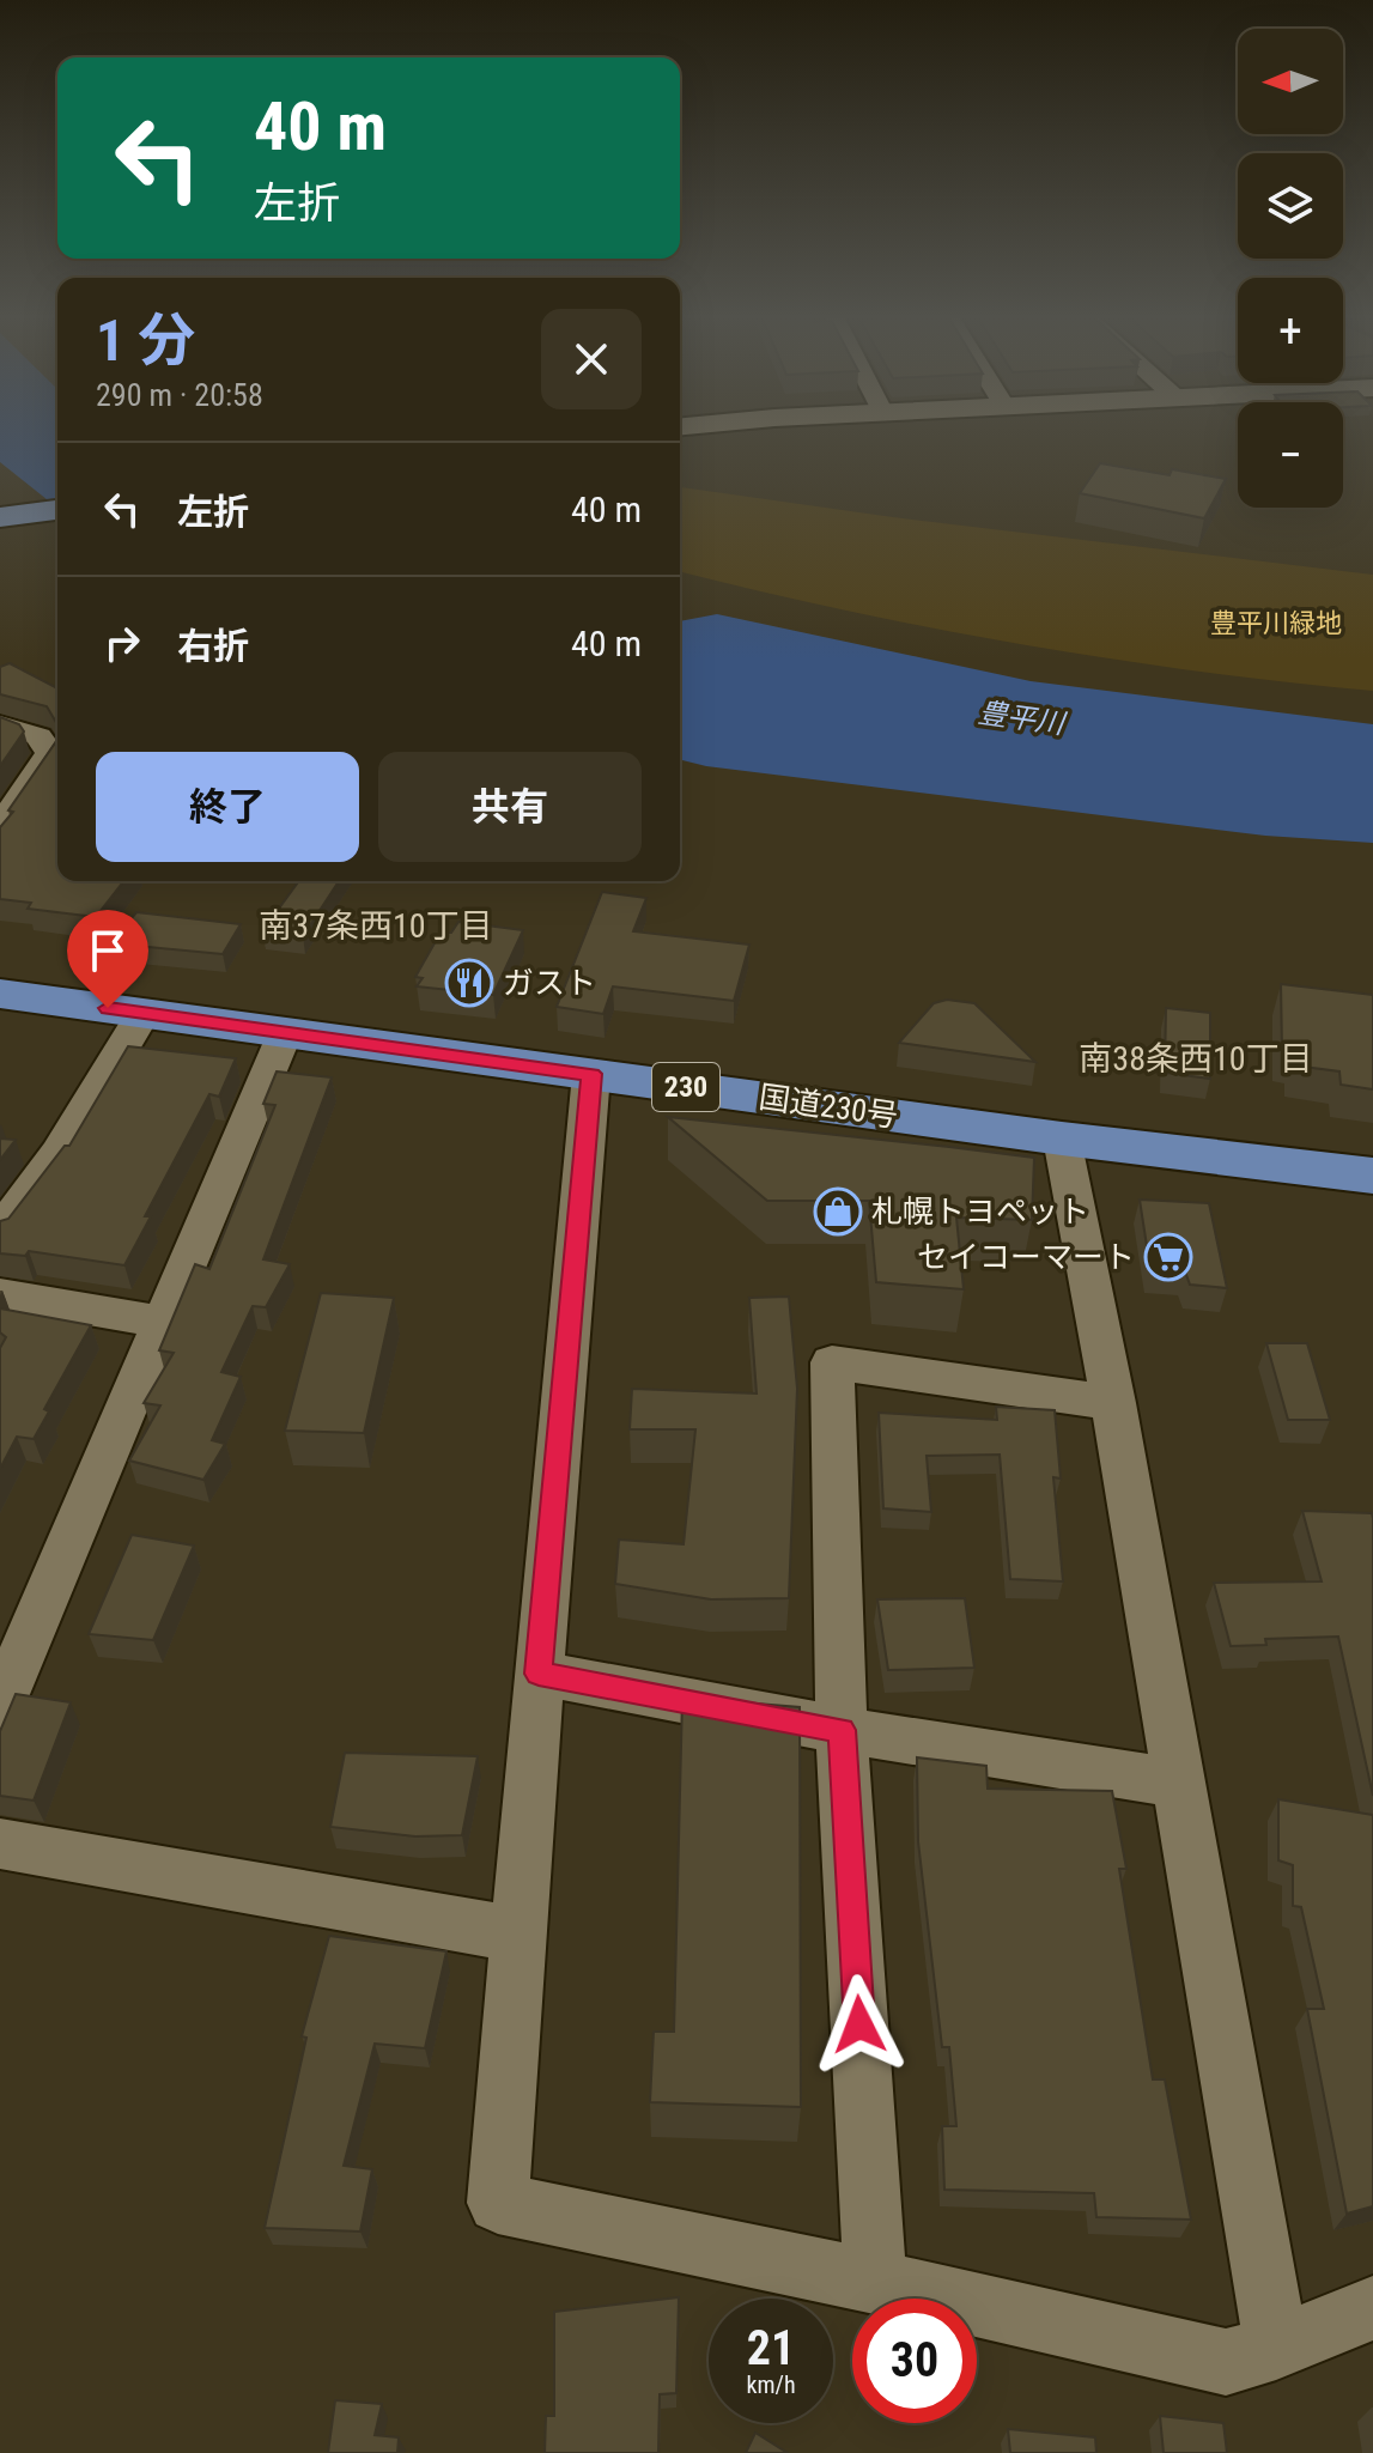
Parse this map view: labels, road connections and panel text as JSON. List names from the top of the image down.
{
  "streets": {
    "highway": ["230", "国道230号"]
  },
  "districts": ["南37条西10丁目", "南38条西10丁目"],
  "water": ["豊平川"],
  "parks": ["豊平川緑地"],
  "places": {
    "restaurant": ["ガスト"],
    "shop": ["札幌トヨペット"],
    "supermarket": ["セイコーマート"]
  },
  "north": "left",
  "page": {
    "map_buttons": ["+", "−"],
    "turn": ["40 m", "左折"],
    "heading": ["1 分", "290 m · 20:58"],
    "list": [
      {
        "name": "左折",
        "value": "40 m"
      },
      {
        "name": "右折",
        "value": "40 m"
      }
    ],
    "buttons": ["終了", "共有"],
    "speed": "21 km/h",
    "limit": "30"
  }
}
